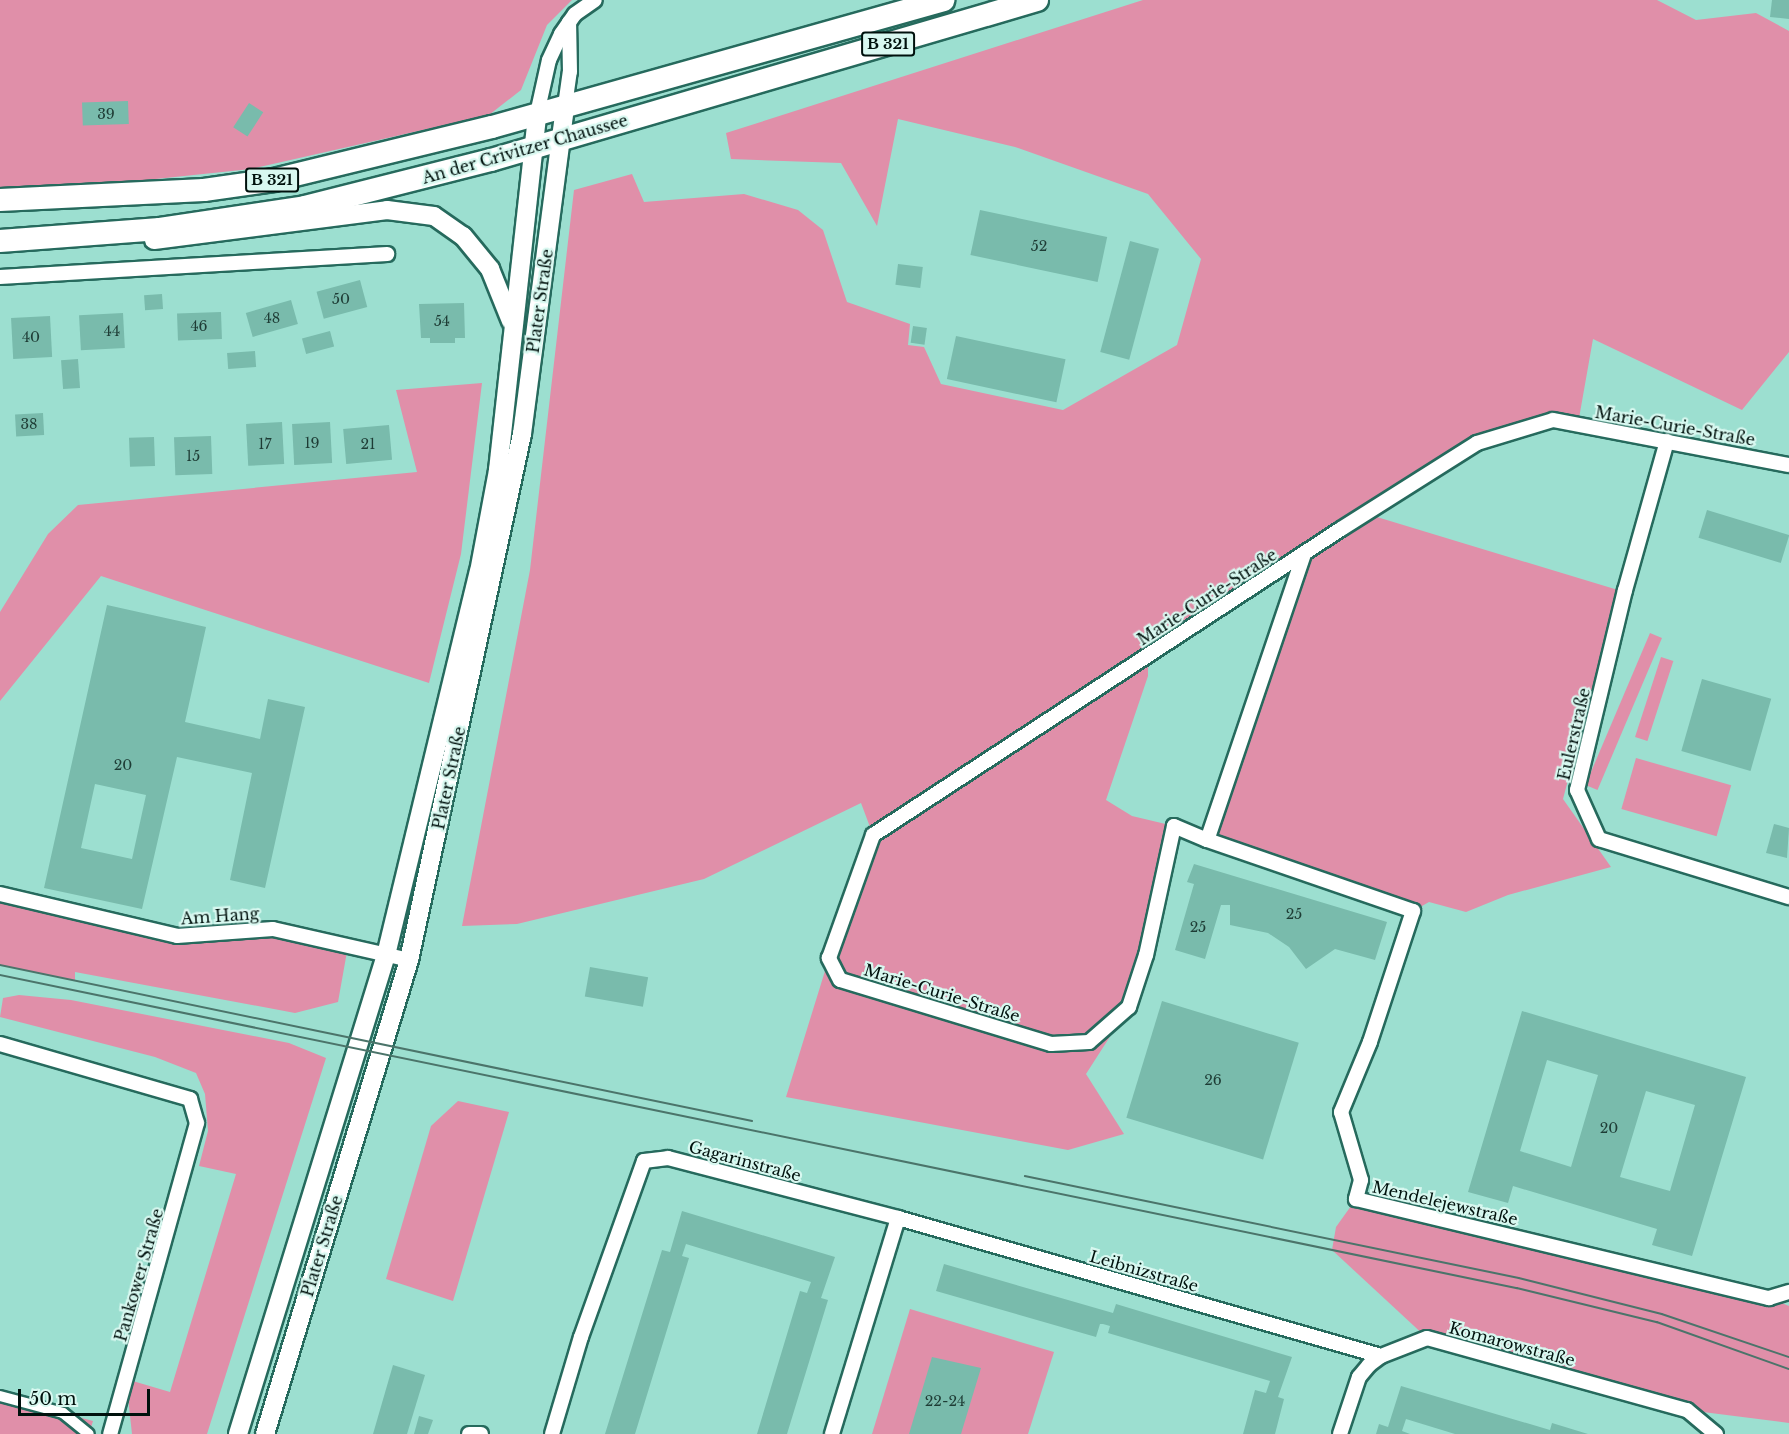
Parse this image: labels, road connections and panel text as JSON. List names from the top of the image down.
{
  "streets": {
    "main road": ["B 321", "An der Crivitzer Chaussee"],
    "street": [
      "Plater Straße",
      "Marie-Curie-Straße",
      "Eulerstraße",
      "Am Hang",
      "Gagarinstraße",
      "Mendelejewstraße",
      "Leibnizstraße",
      "Pankower Straße",
      "Komarowstraße"
    ]
  },
  "crossings": [
    ["B 321", "An der Crivitzer Chaussee"],
    ["B 321", "Plater Straße"],
    ["An der Crivitzer Chaussee", "Plater Straße"],
    ["Plater Straße", "Am Hang"],
    ["Marie-Curie-Straße", "Eulerstraße"],
    ["Marie-Curie-Straße", "Mendelejewstraße"],
    ["Gagarinstraße", "Leibnizstraße"],
    ["Leibnizstraße", "Komarowstraße"]
  ],
  "house_numbers": [
    "39",
    "52",
    "50",
    "48",
    "54",
    "46",
    "44",
    "40",
    "38",
    "19",
    "17",
    "21",
    "15",
    "20",
    "25",
    "25",
    "26",
    "20",
    "22-24"
  ],
  "scale_bar": "50 m"
}
